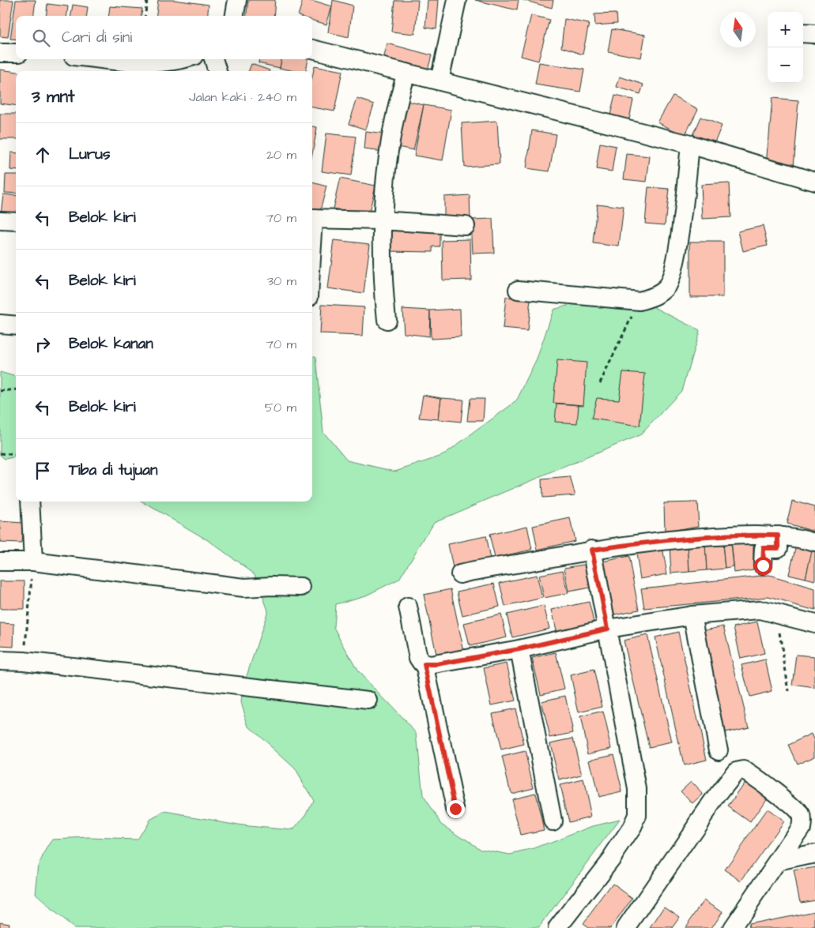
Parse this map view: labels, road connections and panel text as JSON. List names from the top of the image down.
{
  "north": "top",
  "page": {
    "map_buttons": ["+", "−"],
    "search": "Cari di sini",
    "heading": ["3 mnt", "Jalan kaki · 240 m"],
    "list": [
      ["Lurus", "20 m"],
      ["Belok kiri", "70 m"],
      ["Belok kiri", "30 m"],
      ["Belok kanan", "70 m"],
      ["Belok kiri", "50 m"],
      "Tiba di tujuan"
    ]
  }
}
